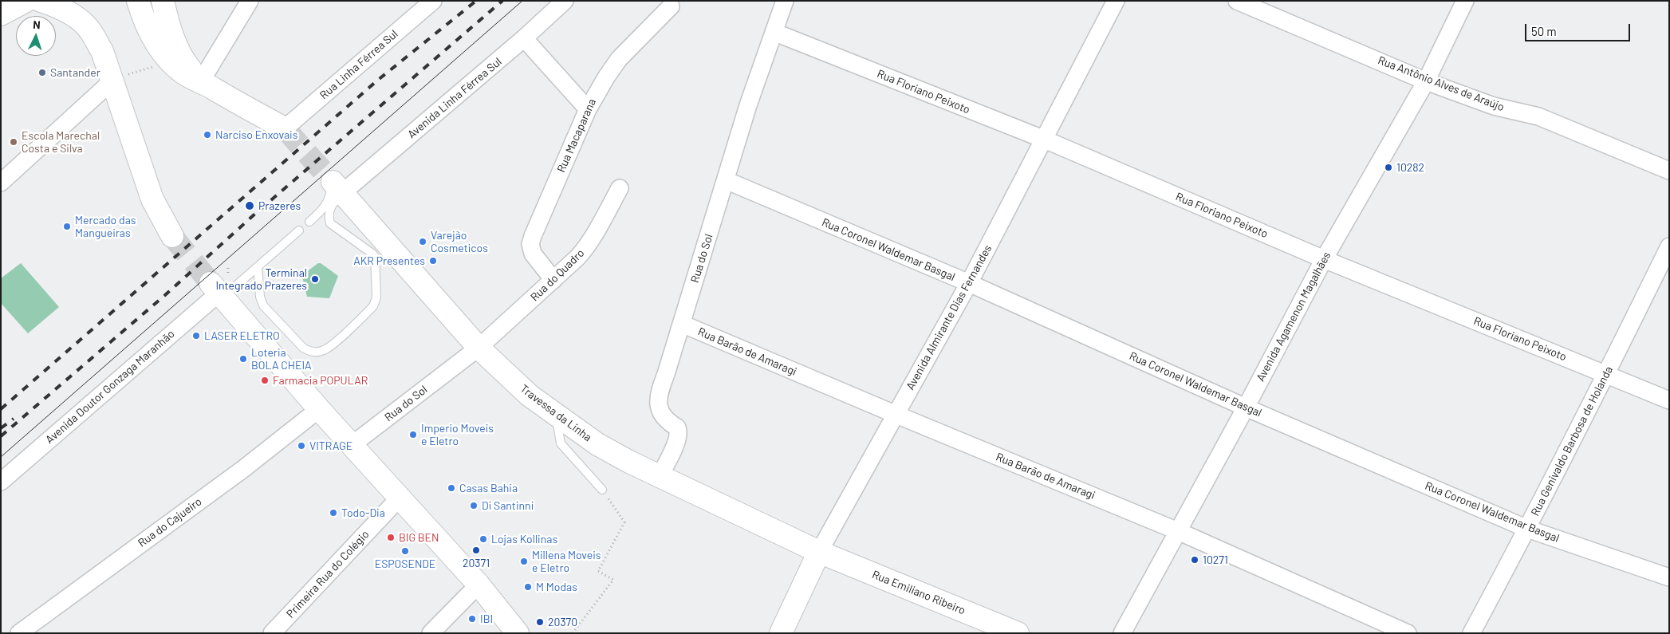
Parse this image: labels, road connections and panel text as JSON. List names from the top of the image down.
{
  "streets": {
    "main road": ["Avenida Almirante Dias Fernandes", "Travessa da Linha", "Rua Emiliano Ribeiro"],
    "street": [
      "Rua Linha Férrea Sul",
      "Rua Antônio Alves de Araújo",
      "Rua Floriano Peixoto",
      "Avenida Linha Férrea Sul",
      "Rua Macaparana",
      "Rua Coronel Waldemar Basgal",
      "Rua do Sol",
      "Rua do Quadro",
      "Avenida Agamenon Magalhães",
      "Rua Barão de Amaragi",
      "Avenida Doutor Gonzaga Maranhão",
      "Rua Genivaldo Barbosa de Holanda",
      "Rua do Cajueiro",
      "Primeira Rua do Colégio"
    ]
  },
  "crossings": [
    ["Rua Antônio Alves de Araújo", "Avenida Agamenon Magalhães"],
    ["Rua Floriano Peixoto", "Rua do Sol"],
    ["Rua Floriano Peixoto", "Avenida Agamenon Magalhães"],
    ["Rua Floriano Peixoto", "Avenida Almirante Dias Fernandes"],
    ["Rua Floriano Peixoto", "Rua Genivaldo Barbosa de Holanda"],
    ["Avenida Linha Férrea Sul", "Travessa da Linha"],
    ["Rua Macaparana", "Rua do Quadro"],
    ["Rua Coronel Waldemar Basgal", "Rua do Sol"],
    ["Rua Coronel Waldemar Basgal", "Avenida Agamenon Magalhães"],
    ["Rua Coronel Waldemar Basgal", "Avenida Almirante Dias Fernandes"],
    ["Rua Coronel Waldemar Basgal", "Rua Genivaldo Barbosa de Holanda"],
    ["Rua do Sol", "Rua do Quadro"],
    ["Rua do Sol", "Rua Barão de Amaragi"],
    ["Rua do Sol", "Travessa da Linha"],
    ["Rua do Quadro", "Travessa da Linha"],
    ["Avenida Agamenon Magalhães", "Rua Barão de Amaragi"],
    ["Avenida Almirante Dias Fernandes", "Rua Barão de Amaragi"],
    ["Avenida Almirante Dias Fernandes", "Travessa da Linha"],
    ["Avenida Almirante Dias Fernandes", "Rua Emiliano Ribeiro"],
    ["Travessa da Linha", "Rua Emiliano Ribeiro"]
  ],
  "places": [
    "Santander",
    "Narciso Enxovais",
    "Escola Marechal Costa e Silva",
    "10282",
    "Prazeres",
    "Mercado das Mangueiras",
    "Varejão Cosmeticos",
    "AKR Presentes",
    "Terminal Integrado Prazeres",
    "LASER ELETRO",
    "Loteria BOLA CHEIA",
    "Farmacia POPULAR",
    "Imperio Moveis e Eletro",
    "VITRAGE",
    "Casas Bahia",
    "Di Santinni",
    "Todo-Dia",
    "BIG BEN",
    "Lojas Kollinas",
    "20371",
    "ESPOSENDE",
    "10271",
    "Millena Moveis e Eletro",
    "M Modas",
    "IBI",
    "20370"
  ],
  "scale_bar": "50 m",
  "north": "top"
}
